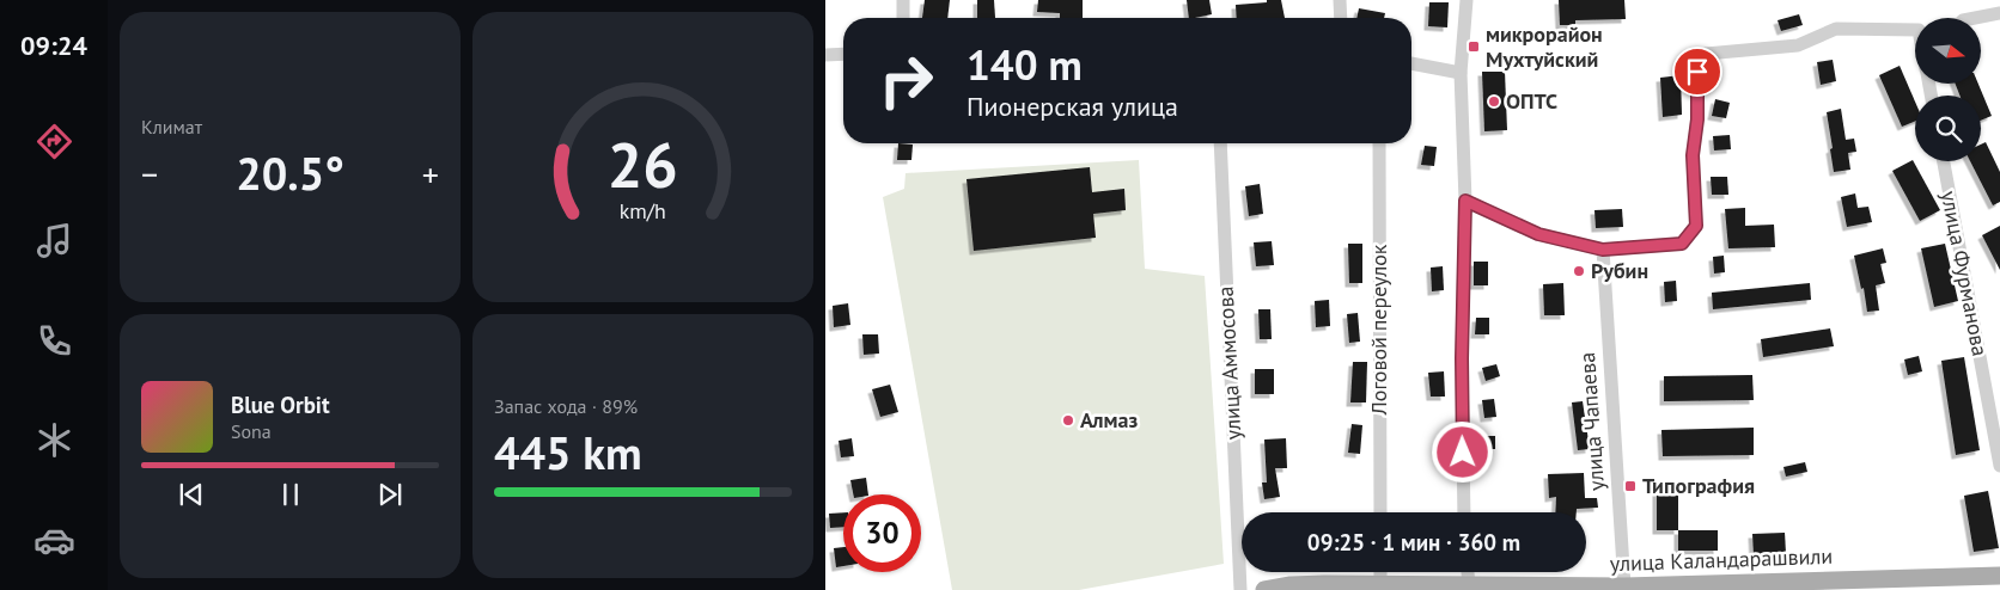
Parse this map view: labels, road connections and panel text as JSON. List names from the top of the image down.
{
  "streets": {
    "main road": ["улица Каландарашвили"],
    "street": [
      "улица Фурманова",
      "Логовой переулок",
      "улица Аммосова",
      "улица Чапаева"
    ]
  },
  "crossings": [
    ["улица Чапаева", "улица Каландарашвили"]
  ],
  "places": {
    "transit": ["микрорайон Мухтуйский", "Типография"],
    "other": ["ОПТС", "Рубин", "Алмаз"]
  },
  "north": "right",
  "page": {
    "tabs": "09:24",
    "tile": [
      "Климат",
      ["Запас хода · 89%", "445 km"]
    ],
    "turn": ["140 m", "Пионерская улица"],
    "heat": ["−", "20.5°", "+"],
    "song": ["Blue Orbit", "Sona"],
    "limit": "30",
    "trip": "09:25 · 1 мин · 360 m",
    "gauge": ["26", "km/h"]
  }
}
